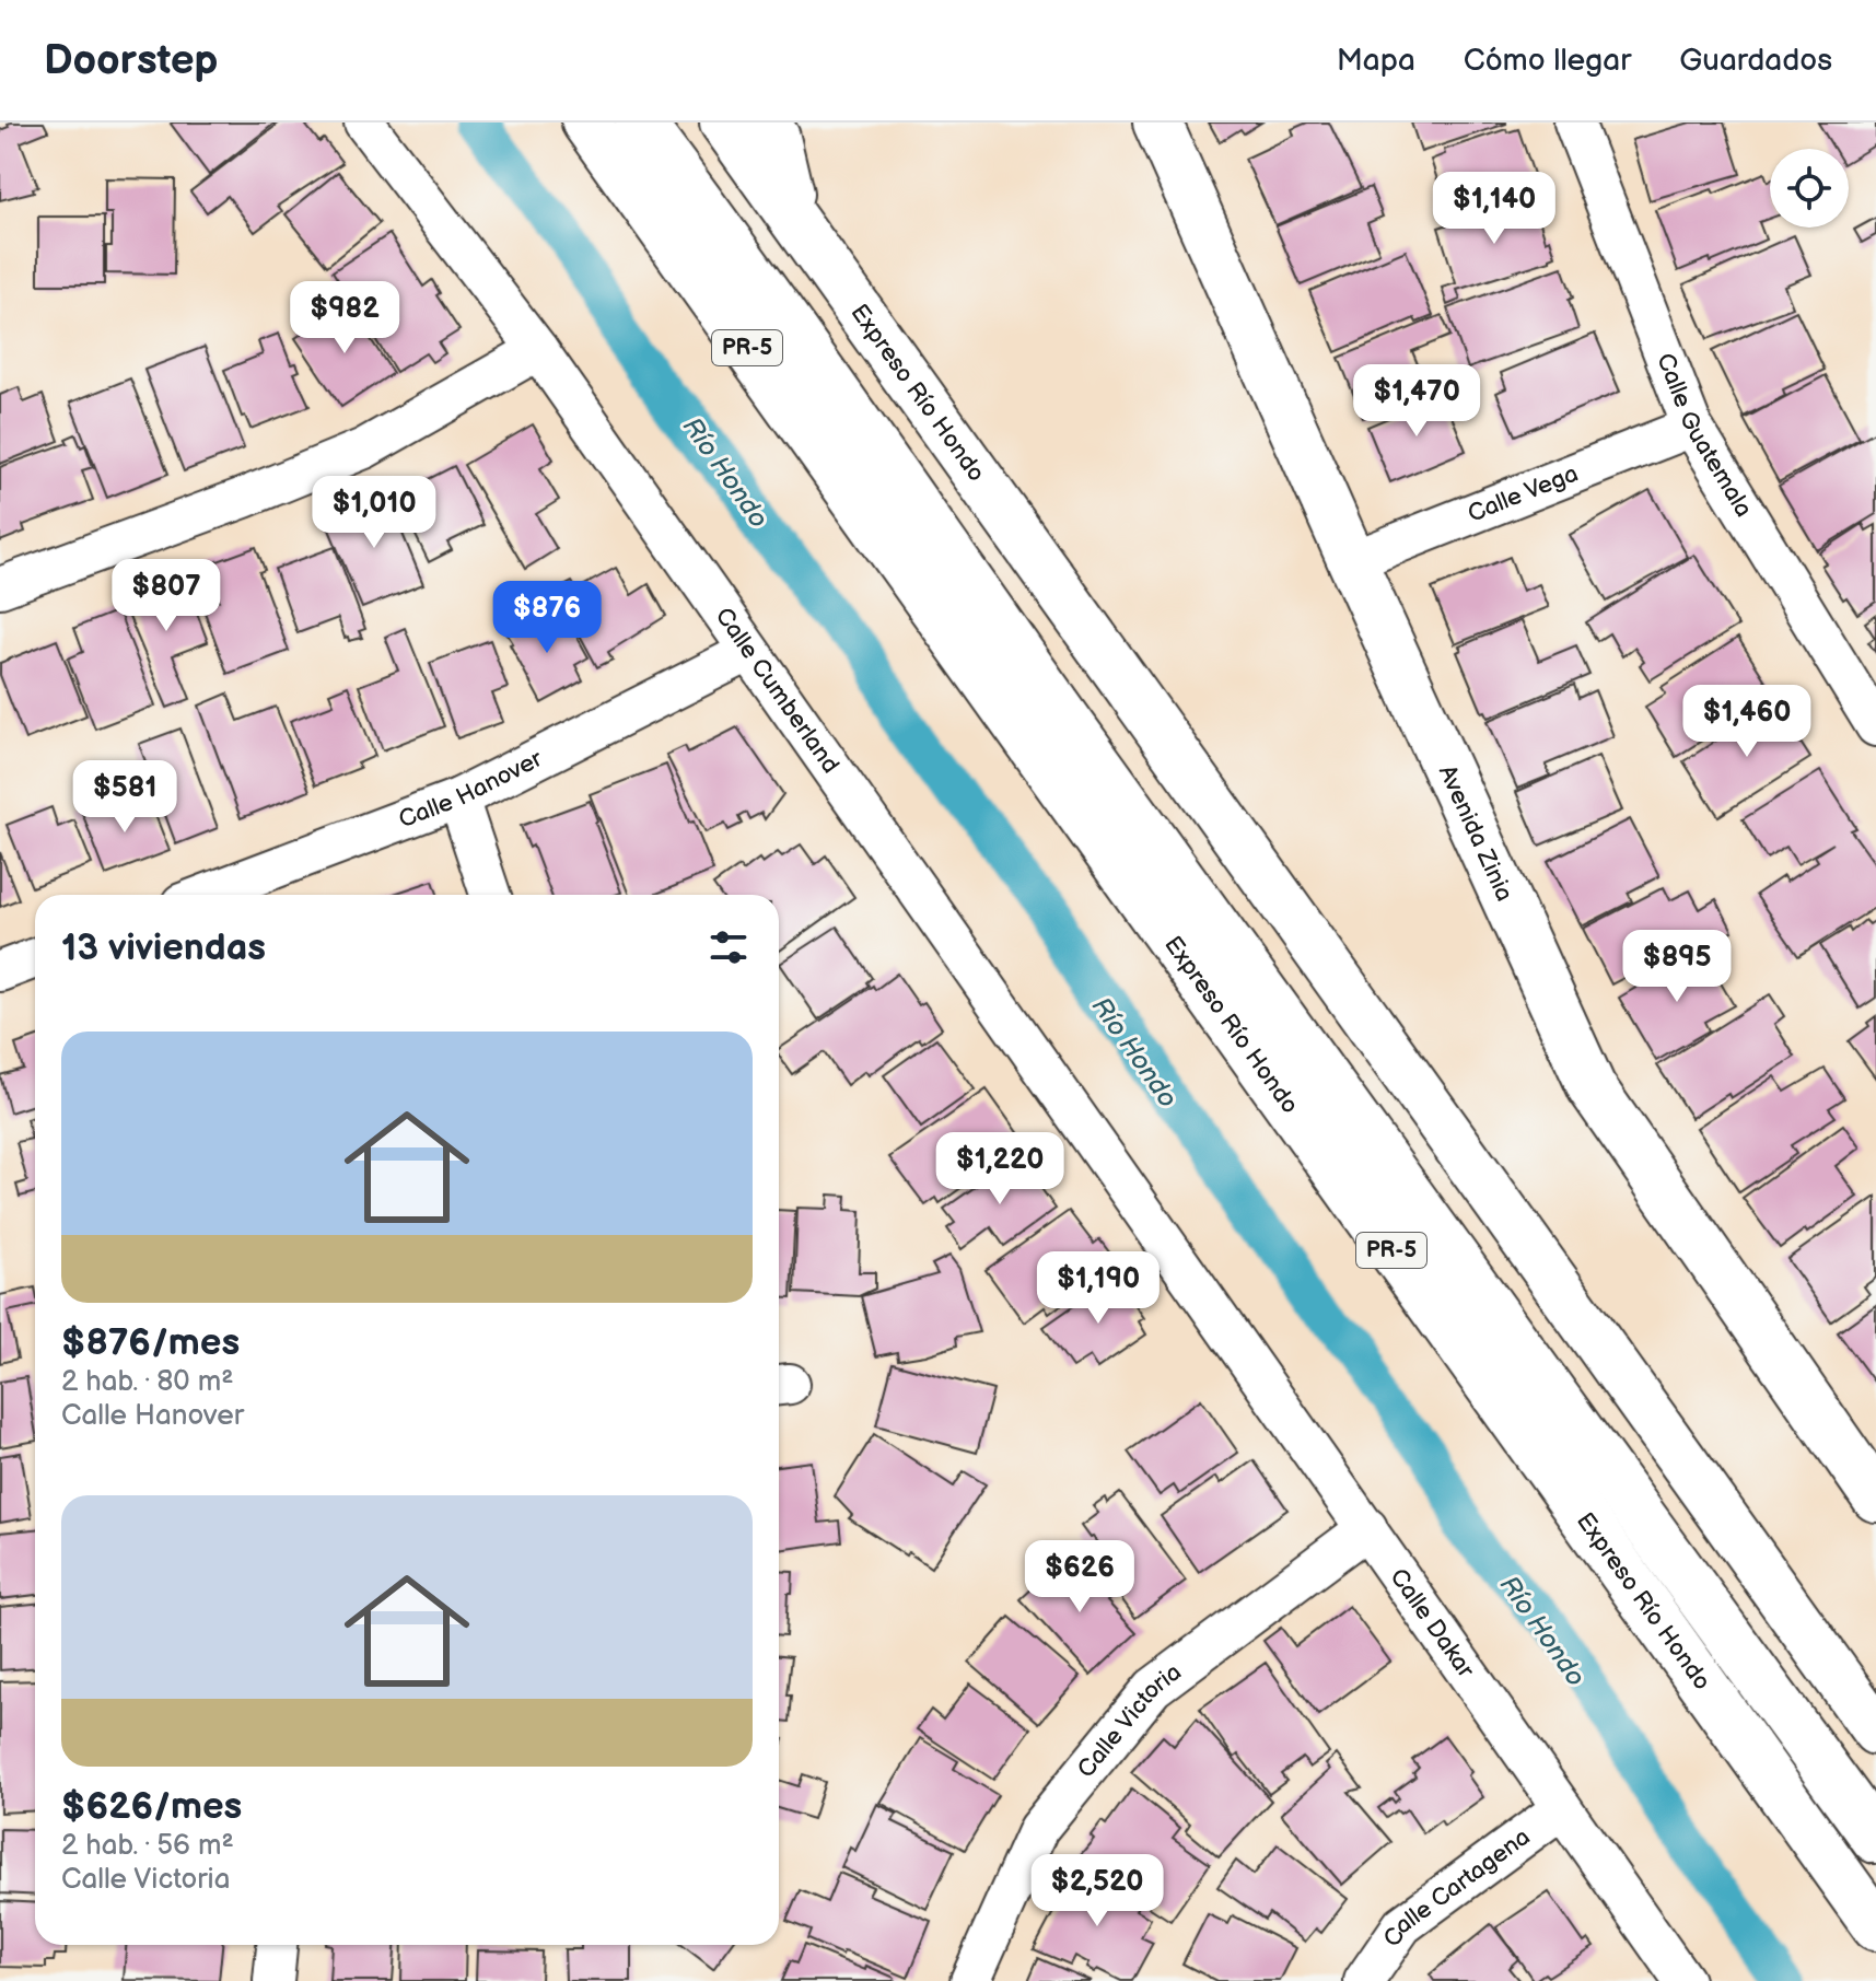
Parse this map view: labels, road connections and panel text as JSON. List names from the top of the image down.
{
  "streets": {
    "main road": ["PR-5", "Expreso Río Hondo", "Avenida Zinia"],
    "street": [
      "Calle Guatemala",
      "Calle Vega",
      "Calle Cumberland",
      "Calle Hanover",
      "Calle Dakar",
      "Calle Victoria",
      "Calle Cartagena"
    ]
  },
  "crossings": [
    ["Calle Guatemala", "Calle Vega"],
    ["Calle Vega", "Avenida Zinia"],
    ["Calle Cumberland", "Calle Hanover"],
    ["Calle Cumberland", "Calle Dakar"],
    ["Calle Dakar", "Calle Victoria"],
    ["Calle Dakar", "Calle Cartagena"]
  ],
  "water": ["Río Hondo"],
  "page": {
    "header": "Doorstep",
    "nav": ["Mapa", "Cómo llegar", "Guardados"],
    "price": [
      "$1,140",
      "$982",
      "$1,470",
      "$1,010",
      "$807",
      "$876",
      "$1,460",
      "$581",
      "$895",
      "$1,220",
      "$1,190",
      "$626",
      "$2,520"
    ],
    "heading": "13 viviendas",
    "list": [
      {
        "name": "$876/mes",
        "note": "2 hab. · 80 m² · Calle Hanover"
      },
      {
        "name": "$626/mes",
        "note": "2 hab. · 56 m² · Calle Victoria"
      }
    ]
  }
}
